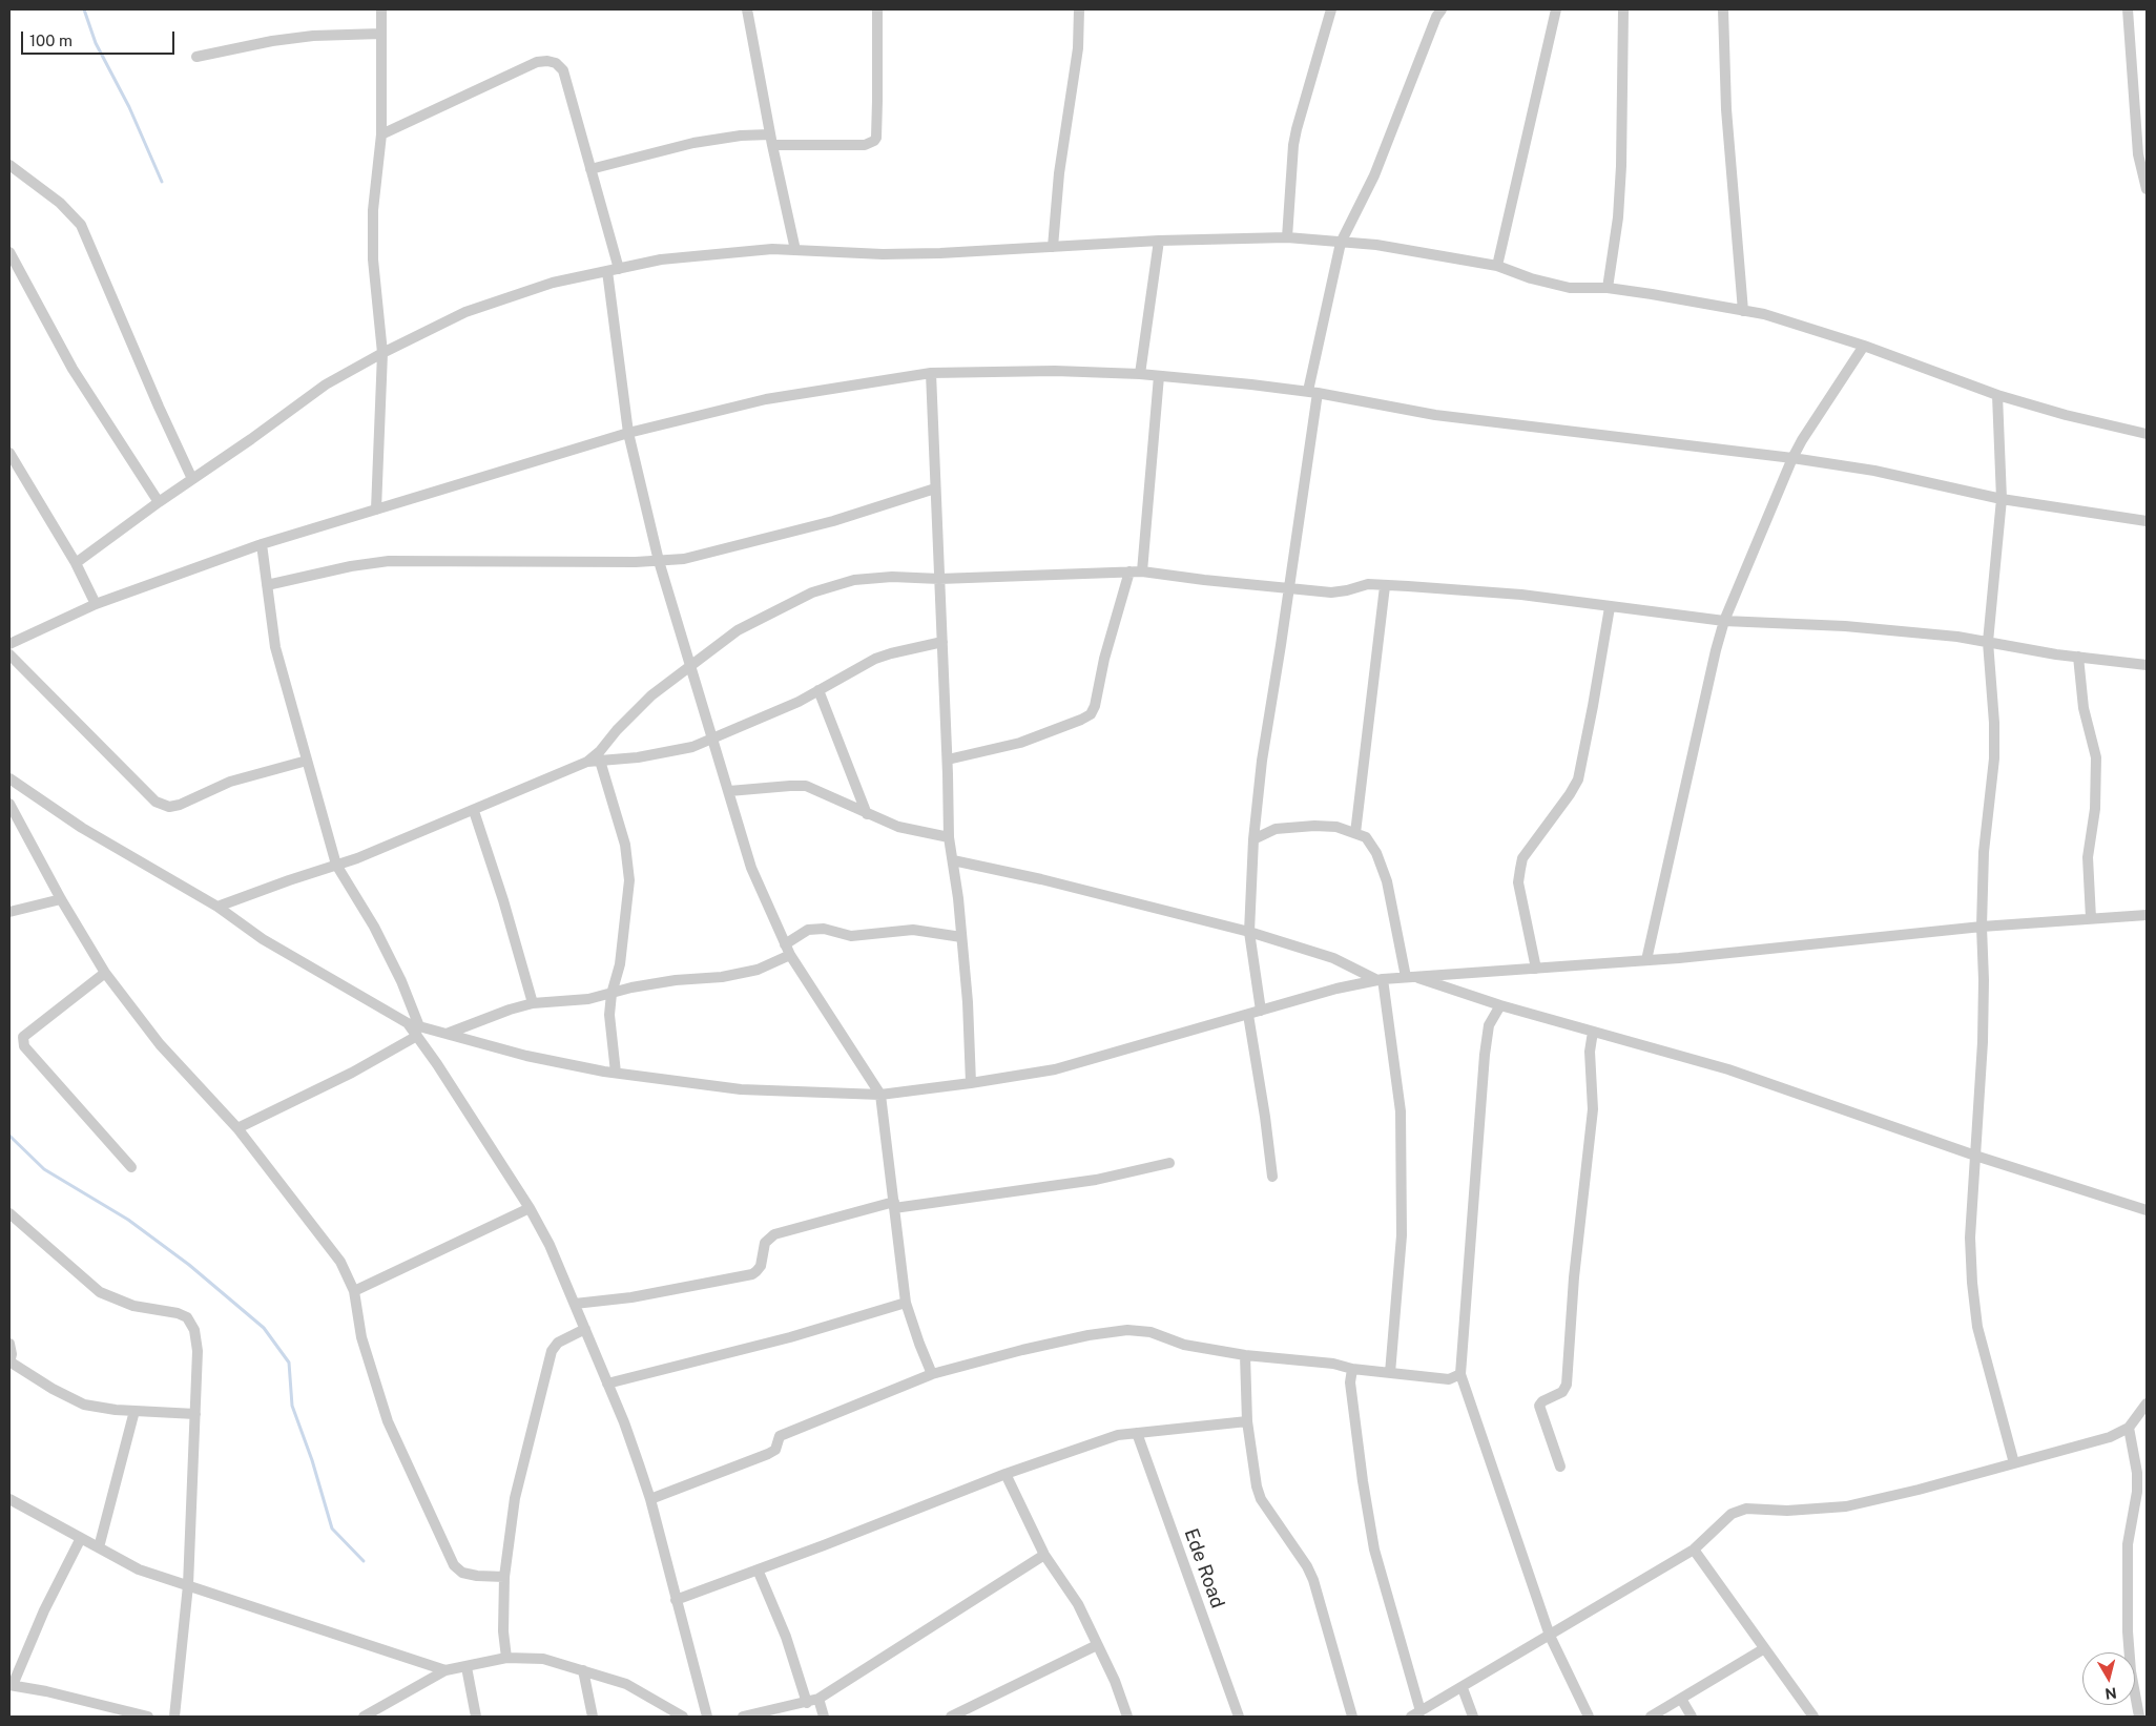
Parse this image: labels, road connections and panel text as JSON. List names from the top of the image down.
{
  "streets": {
    "street": ["Ede Road"]
  },
  "scale_bar": "100 m",
  "north": "bottom"
}
